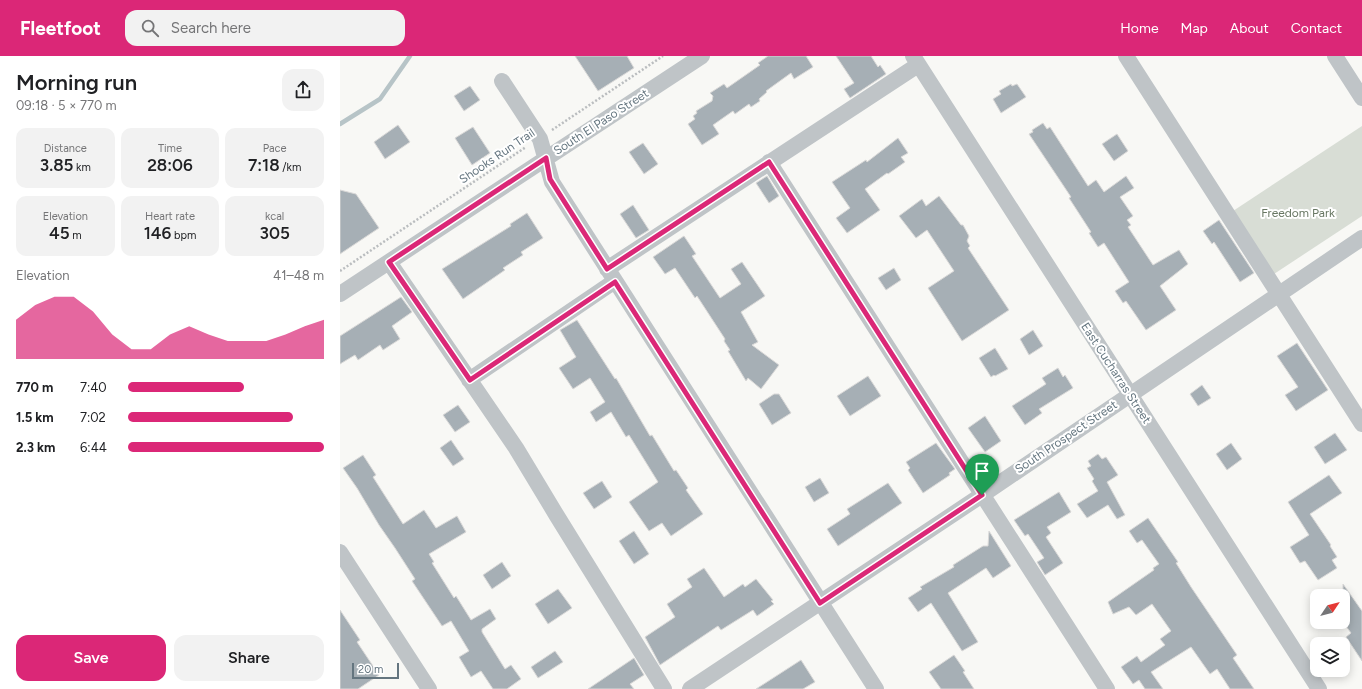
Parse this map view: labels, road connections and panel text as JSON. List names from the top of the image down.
{
  "streets": {
    "street": ["South El Paso Street", "East Cucharras Street", "South Prospect Street"],
    "path": ["Shooks Run Trail"]
  },
  "crossings": [
    ["East Cucharras Street", "South Prospect Street"]
  ],
  "parks": ["Freedom Park"],
  "scale_bar": "20 m",
  "north": "top right",
  "page": {
    "header": "Fleetfoot",
    "search": "Search here",
    "nav": [
      "Home",
      "Map",
      "About",
      "Contact"
    ],
    "heading": ["Morning run", "09:18 · 5 × 770 m"],
    "stats": [
      ["Distance", "3.85 km"],
      ["Time", "28:06"],
      ["Pace", "7:18 /km"],
      ["Elevation", "45 m"],
      ["Heart rate", "146 bpm"],
      ["kcal", "305"]
    ],
    "chart": ["Elevation", "41–48 m"],
    "list": [
      {
        "name": "770 m",
        "note": "7:40"
      },
      {
        "name": "1.5 km",
        "note": "7:02"
      },
      {
        "name": "2.3 km",
        "note": "6:44"
      }
    ],
    "buttons": ["Save", "Share"],
    "scale": "20 m"
  }
}
